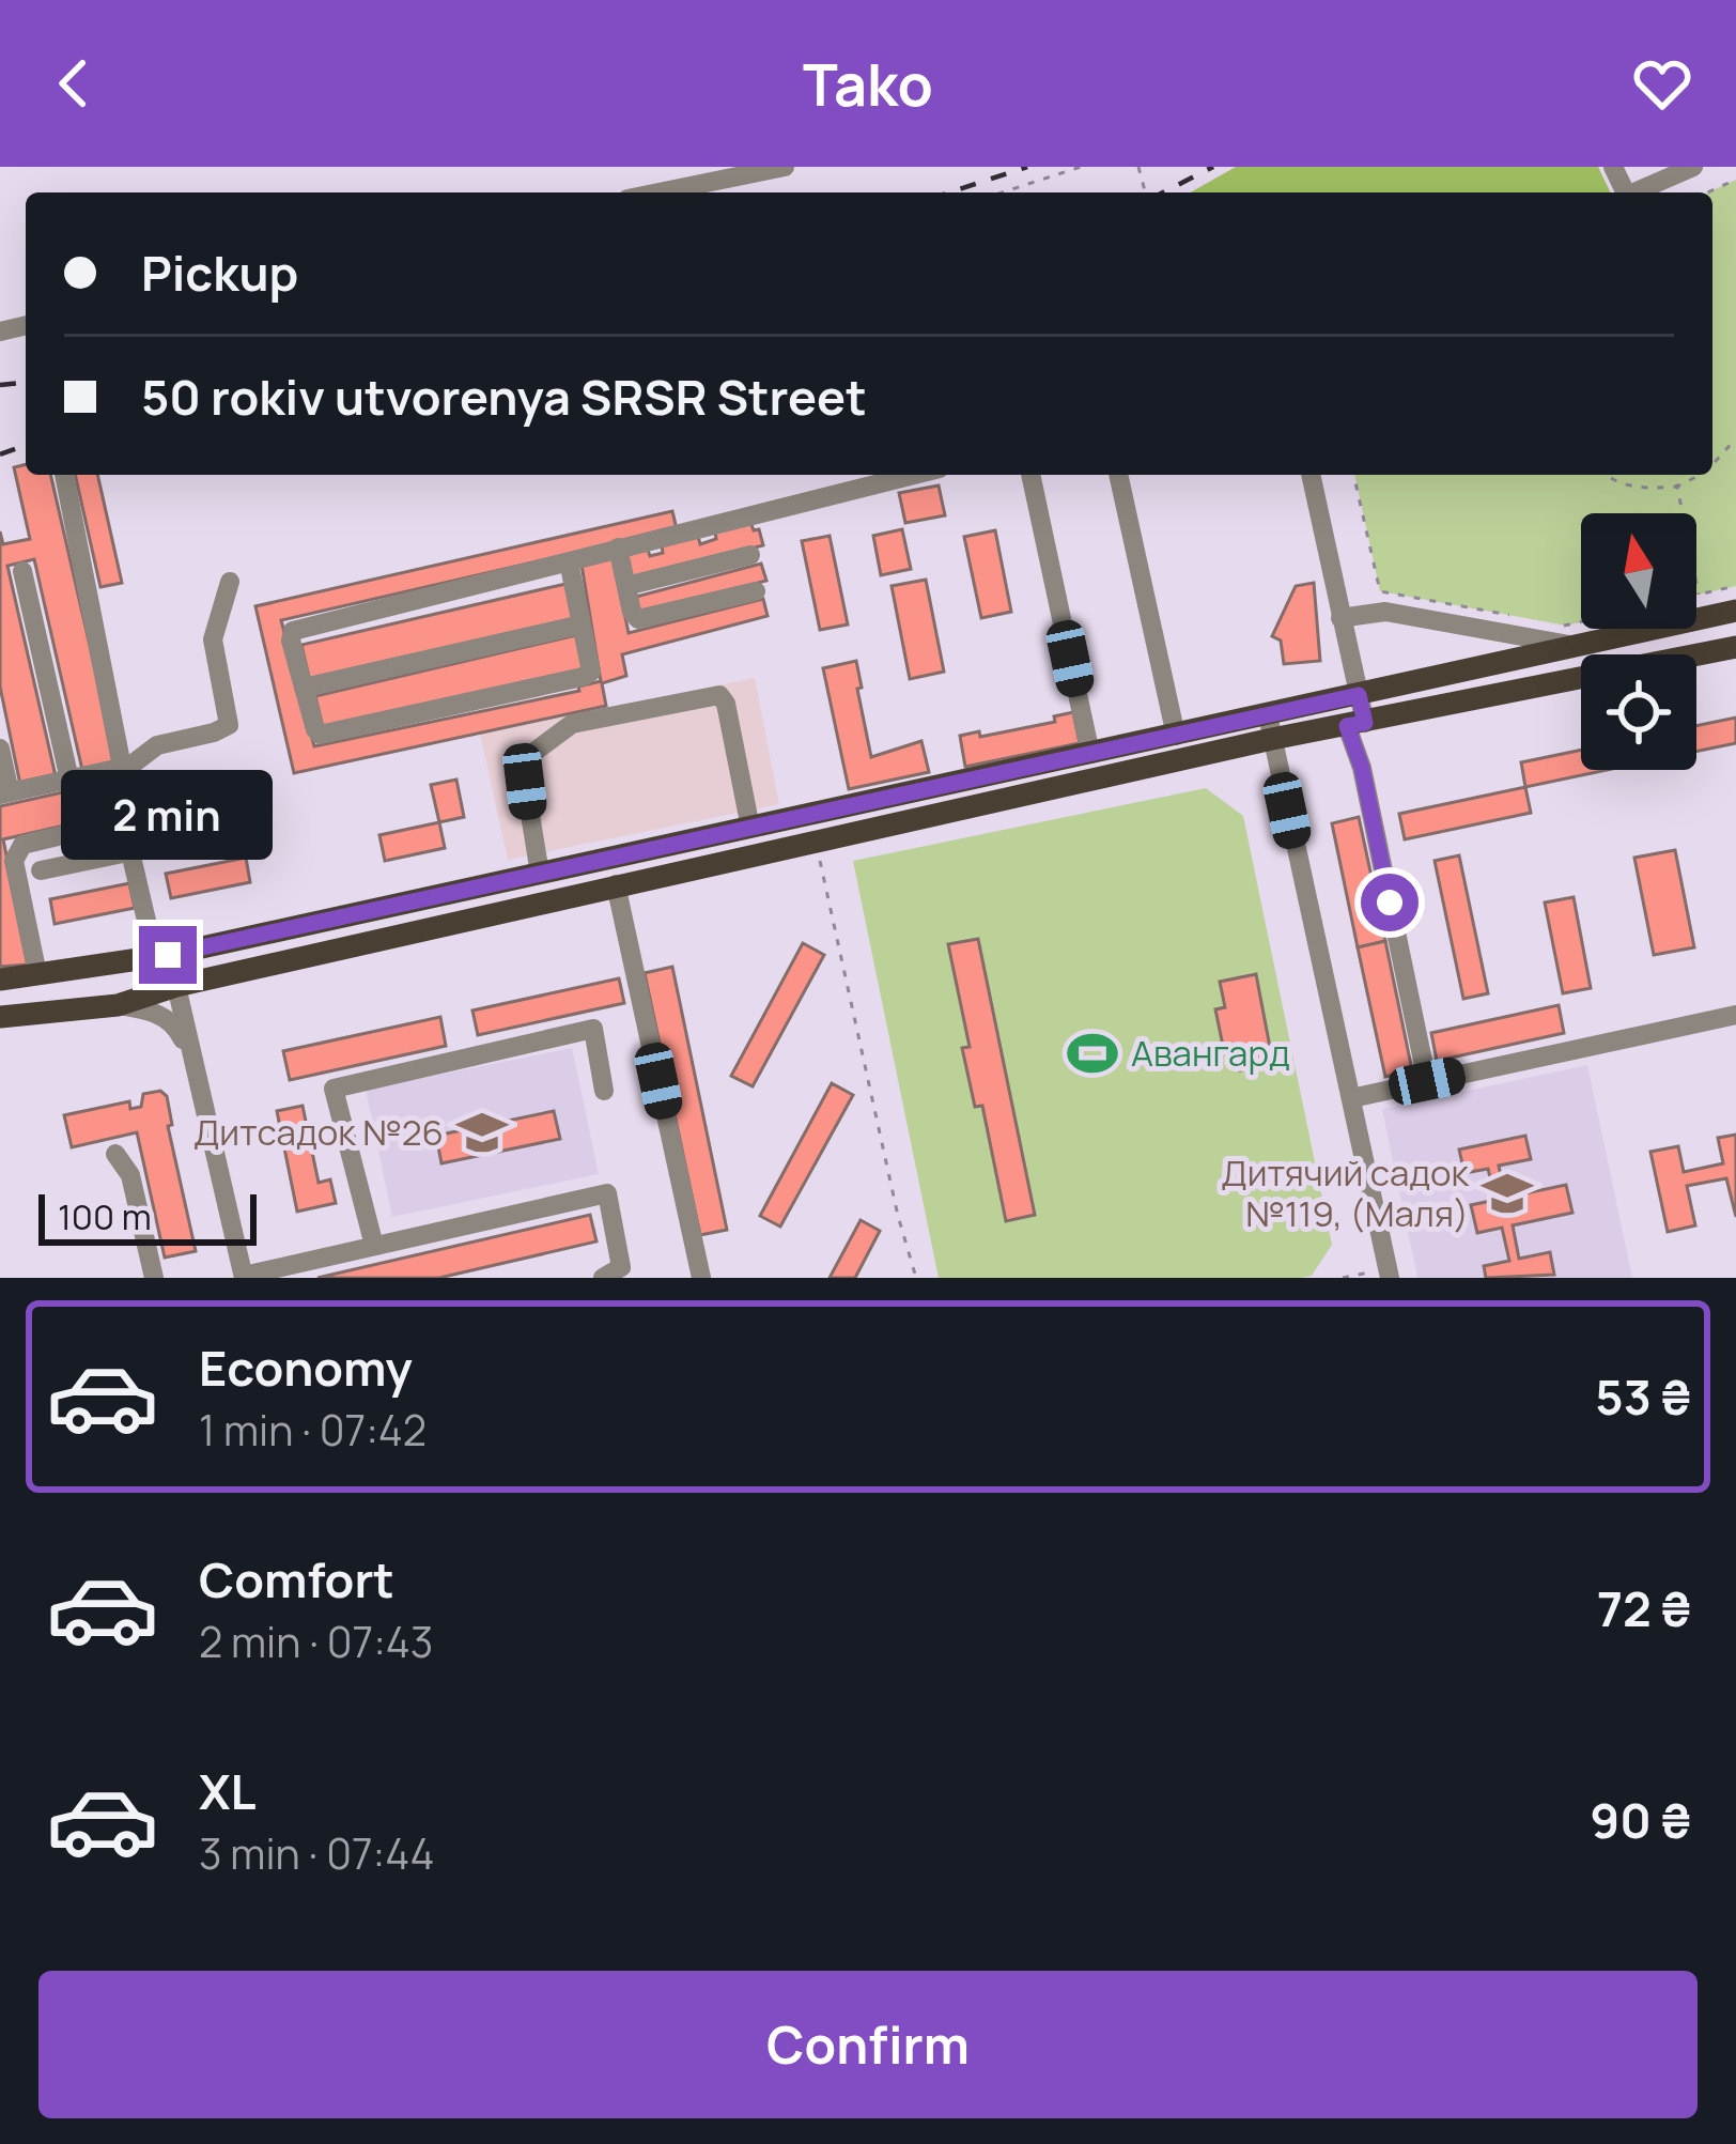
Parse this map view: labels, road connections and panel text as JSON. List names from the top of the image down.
{
  "places": {
    "sports": ["Авангард"],
    "school or university": ["Дитсадок №26", "Дитячий садок №119, (Маля)"]
  },
  "scale_bar": "100 m",
  "north": "top",
  "page": {
    "header": "Tako",
    "banner": ["Pickup", "50 rokiv utvorenya SRSR Street"],
    "bubble": "2 min",
    "scale": "100 m",
    "list": [
      {
        "name": "Economy",
        "note": "1 min · 07:42",
        "value": "53 ₴"
      },
      {
        "name": "Comfort",
        "note": "2 min · 07:43",
        "value": "72 ₴"
      },
      {
        "name": "XL",
        "note": "3 min · 07:44",
        "value": "90 ₴"
      }
    ],
    "buttons": "Confirm"
  }
}
